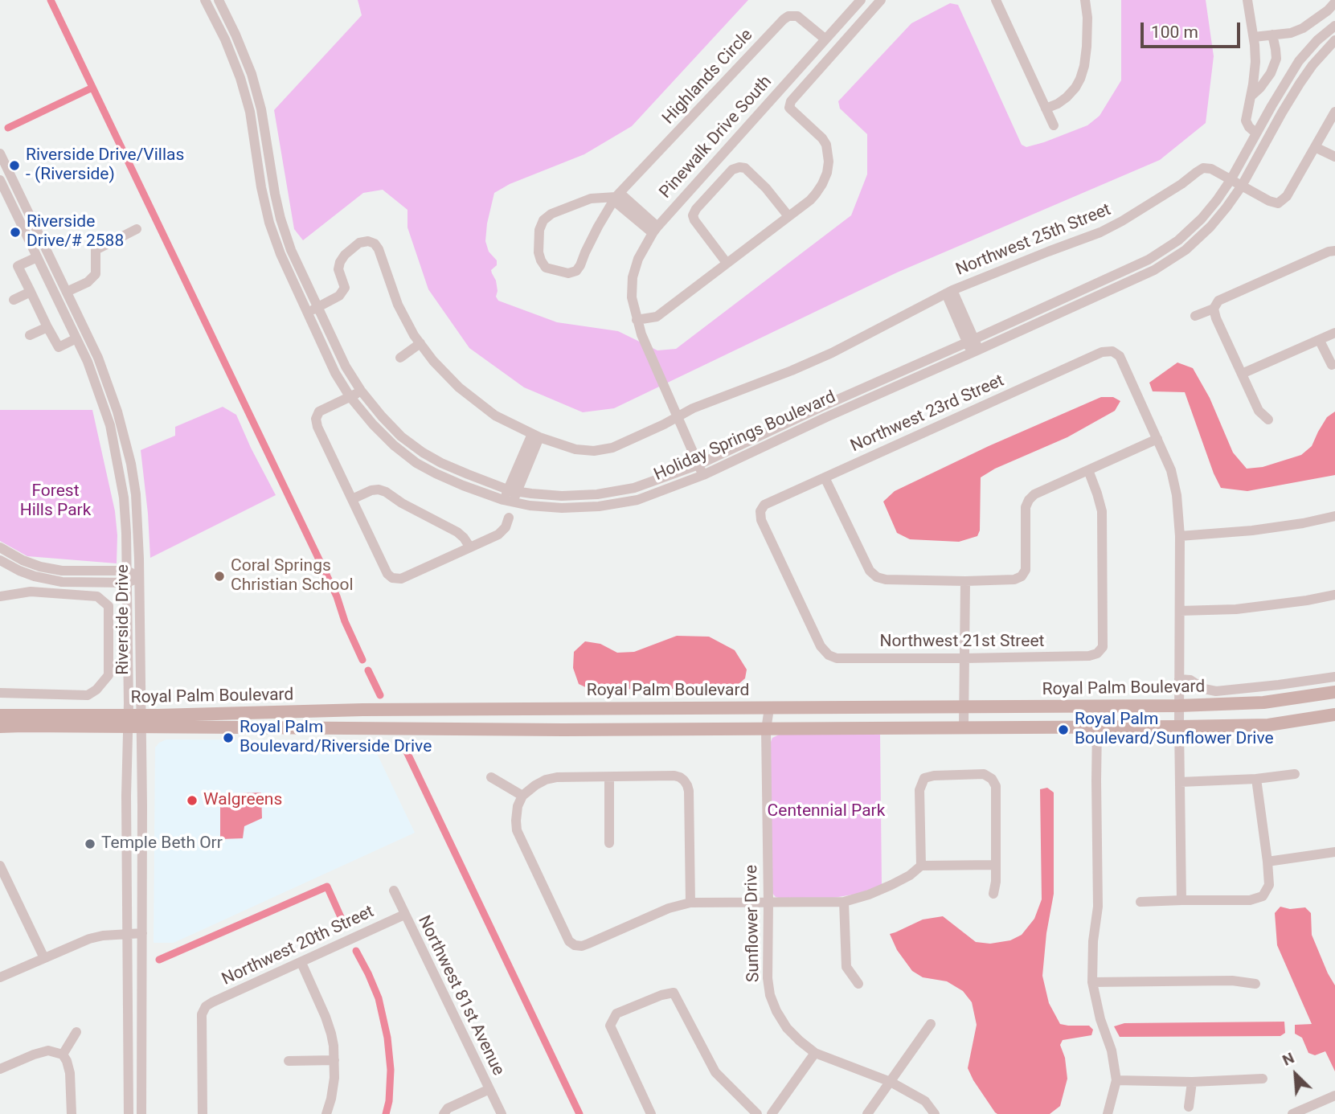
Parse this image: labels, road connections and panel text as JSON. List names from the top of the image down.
{
  "streets": {
    "main road": ["Royal Palm Boulevard"],
    "street": [
      "Highlands Circle",
      "Pinewalk Drive South",
      "Northwest 25th Street",
      "Northwest 23rd Street",
      "Holiday Springs Boulevard",
      "Riverside Drive",
      "Northwest 21st Street",
      "Sunflower Drive",
      "Northwest 20th Street",
      "Northwest 81st Avenue"
    ]
  },
  "crossings": [
    ["Highlands Circle", "Pinewalk Drive South"],
    ["Pinewalk Drive South", "Northwest 25th Street"],
    ["Pinewalk Drive South", "Holiday Springs Boulevard"],
    ["Northwest 25th Street", "Holiday Springs Boulevard"],
    ["Northwest 23rd Street", "Northwest 21st Street"],
    ["Riverside Drive", "Royal Palm Boulevard"],
    ["Royal Palm Boulevard", "Sunflower Drive"],
    ["Northwest 20th Street", "Northwest 81st Avenue"]
  ],
  "parks": ["Forest Hills Park", "Centennial Park"],
  "places": [
    "Riverside Drive/Villas - (Riverside)",
    "Riverside Drive/# 2588",
    "Coral Springs Christian School",
    "Royal Palm Boulevard/Sunflower Drive",
    "Royal Palm Boulevard/Riverside Drive",
    "Walgreens",
    "Temple Beth Orr"
  ],
  "scale_bar": "100 m",
  "north": "top left"
}
